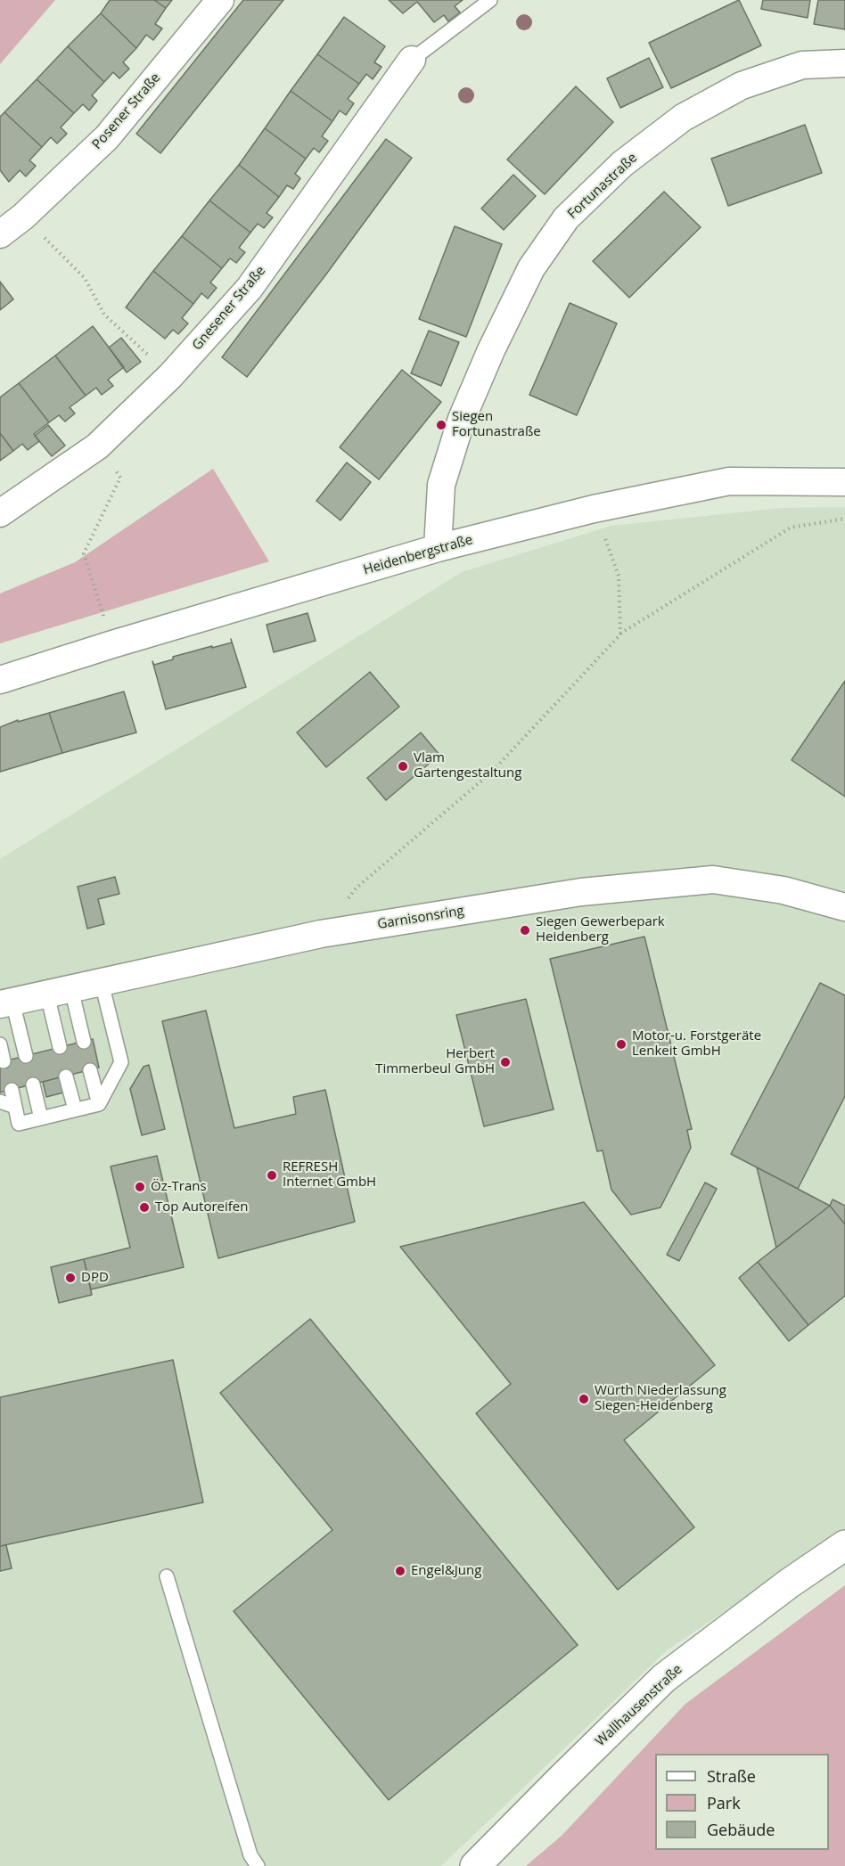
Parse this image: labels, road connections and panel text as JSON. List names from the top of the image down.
{
  "streets": {
    "street": [
      "Posener Straße",
      "Fortunastraße",
      "Gnesener Straße",
      "Heidenbergstraße",
      "Garnisonsring",
      "Wallhausenstraße"
    ]
  },
  "crossings": [
    ["Fortunastraße", "Heidenbergstraße"]
  ],
  "places": [
    "Siegen Fortunastraße",
    "Vlam Gartengestaltung",
    "Siegen Gewerbepark Heidenberg",
    "Motor-u. Forstgeräte Lenkeit GmbH",
    "Herbert Timmerbeul GmbH",
    "REFRESH Internet GmbH",
    "Öz-Trans",
    "Top Autoreifen",
    "DPD",
    "Würth Niederlassung Siegen-Heidenberg",
    "Engel&Jung"
  ],
  "legend": ["Straße", "Park", "Gebäude"]
}
